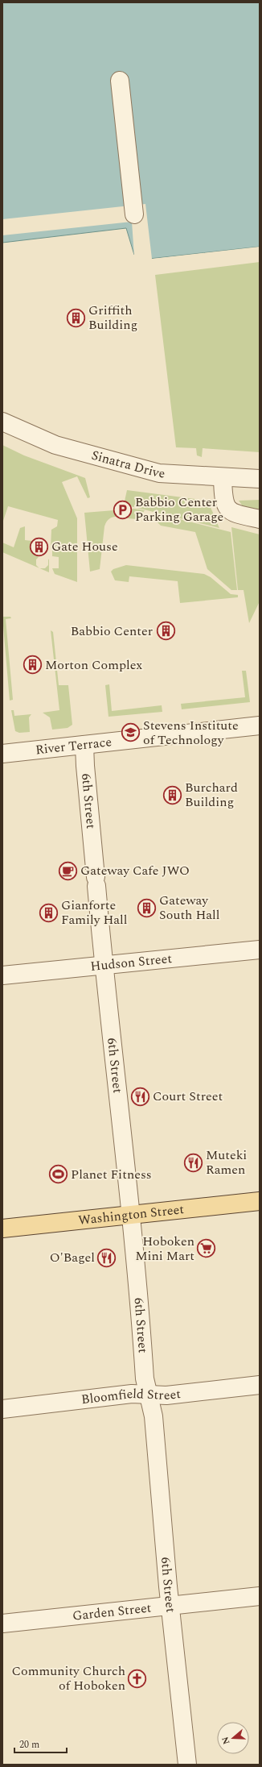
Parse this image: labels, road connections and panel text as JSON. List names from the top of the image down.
{
  "streets": {
    "main road": ["Washington Street"],
    "street": [
      "Sinatra Drive",
      "River Terrace",
      "6th Street",
      "Hudson Street",
      "Bloomfield Street",
      "Garden Street"
    ]
  },
  "crossings": [
    ["River Terrace", "6th Street"],
    ["6th Street", "Hudson Street"],
    ["6th Street", "Washington Street"],
    ["6th Street", "Bloomfield Street"],
    ["6th Street", "Garden Street"]
  ],
  "places": {
    "building": [
      "Griffith Building",
      "Gate House",
      "Babbio Center",
      "Morton Complex",
      "Burchard Building",
      "Gateway South Hall",
      "Gianforte Family Hall"
    ],
    "parking": ["Babbio Center Parking Garage"],
    "school or university": ["Stevens Institute of Technology"],
    "cafe": ["Gateway Cafe JWO"],
    "restaurant": ["Court Street", "Muteki Ramen", "O'Bagel"],
    "sports": ["Planet Fitness"],
    "supermarket": ["Hoboken Mini Mart"],
    "church": ["Community Church of Hoboken"]
  },
  "scale_bar": "20 m",
  "north": "left"
}
